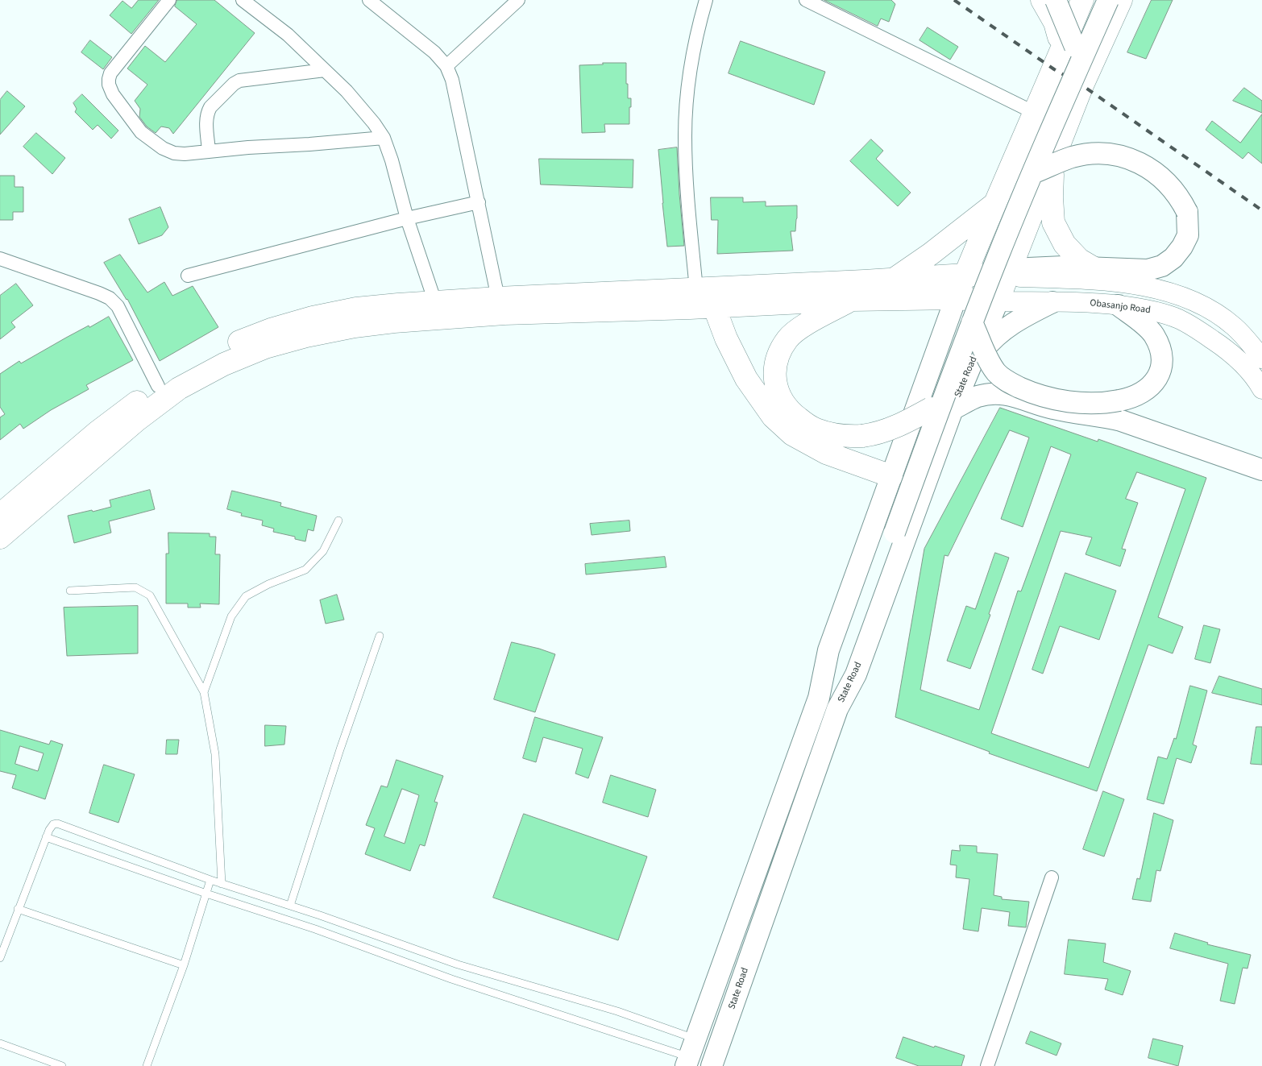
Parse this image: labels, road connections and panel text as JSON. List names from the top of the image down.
{
  "streets": {
    "main road": ["Obasanjo Road", "State Road"]
  },
  "crossings": [
    ["Obasanjo Road", "State Road"]
  ]
}
